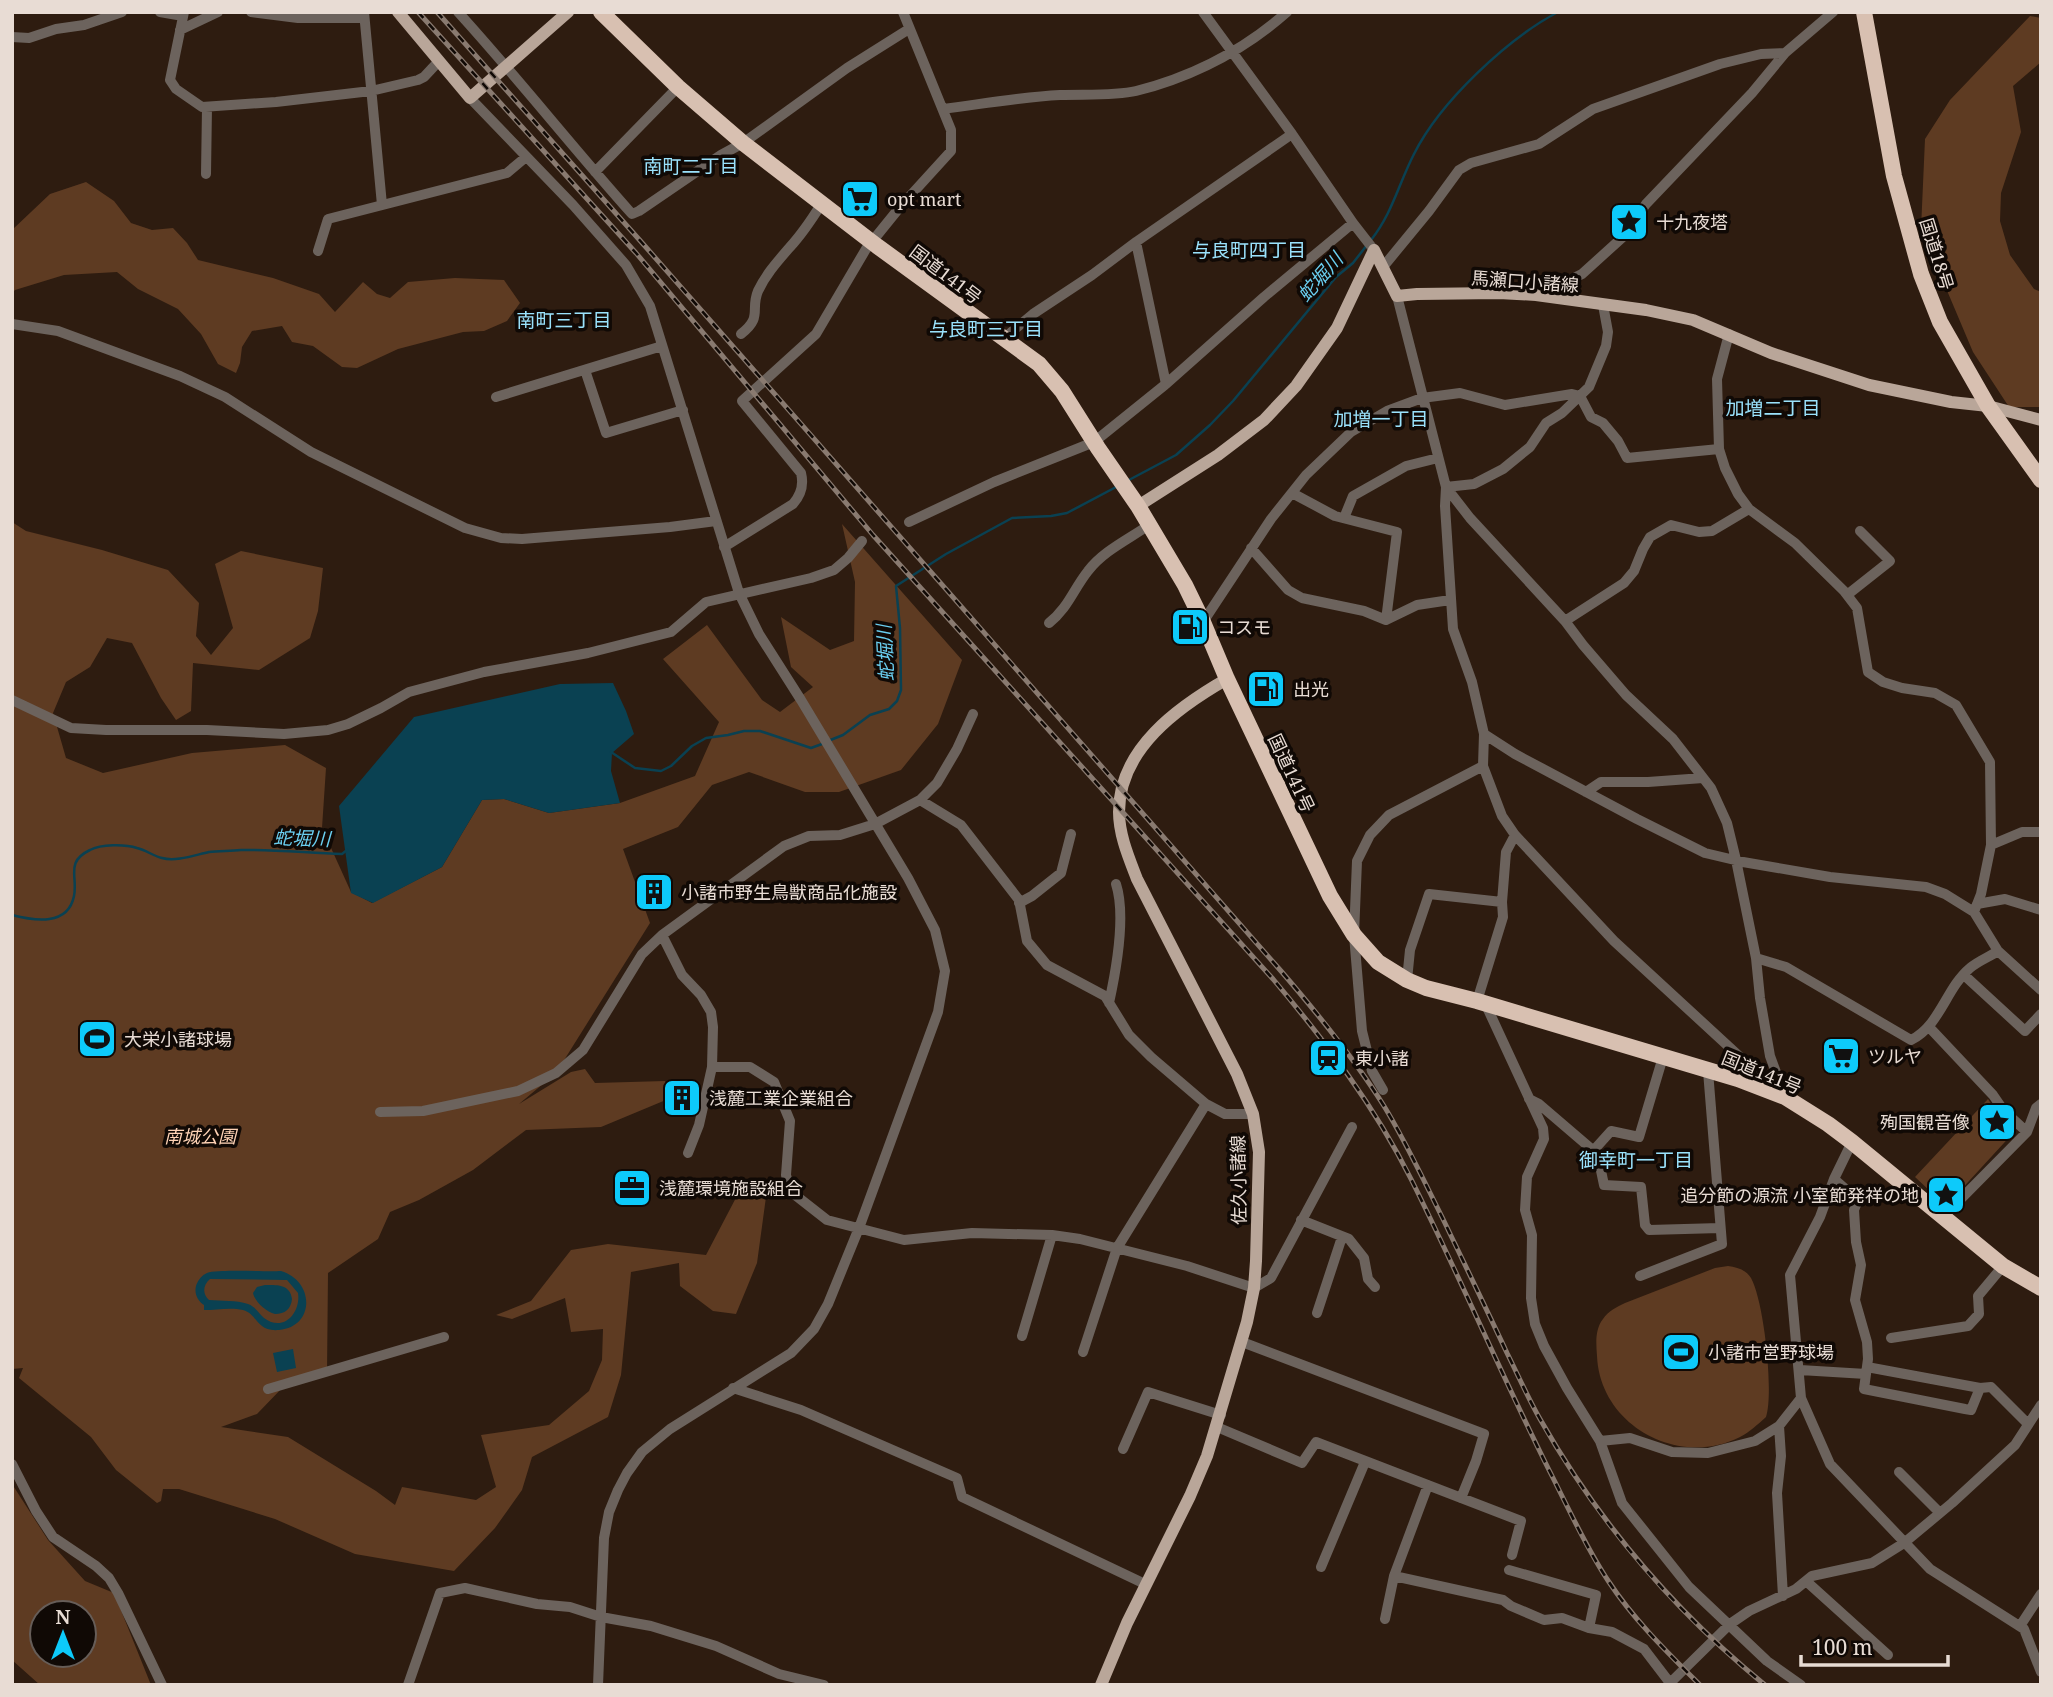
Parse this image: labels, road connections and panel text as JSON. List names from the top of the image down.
{
  "streets": {
    "highway": ["国道18号", "国道141号"],
    "main road": ["馬瀬口小諸線", "佐久小諸線"]
  },
  "crossings": [
    ["国道18号", "馬瀬口小諸線"],
    ["国道141号", "佐久小諸線"]
  ],
  "districts": [
    "南町二丁目",
    "与良町四丁目",
    "南町三丁目",
    "与良町三丁目",
    "加増二丁目",
    "加増一丁目",
    "御幸町一丁目"
  ],
  "water": ["蛇堀川"],
  "parks": ["南城公園"],
  "places": {
    "supermarket": ["opt mart", "ツルヤ"],
    "place": ["十九夜塔", "殉国観音像", "追分節の源流 小室節発祥の地"],
    "fuel station": ["コスモ", "出光"],
    "building": ["小諸市野生鳥獣商品化施設", "浅麓工業企業組合"],
    "sports": ["大栄小諸球場", "小諸市営野球場"],
    "station": ["東小諸"],
    "office": ["浅麓環境施設組合"]
  },
  "scale_bar": "100 m",
  "north": "top"
}
